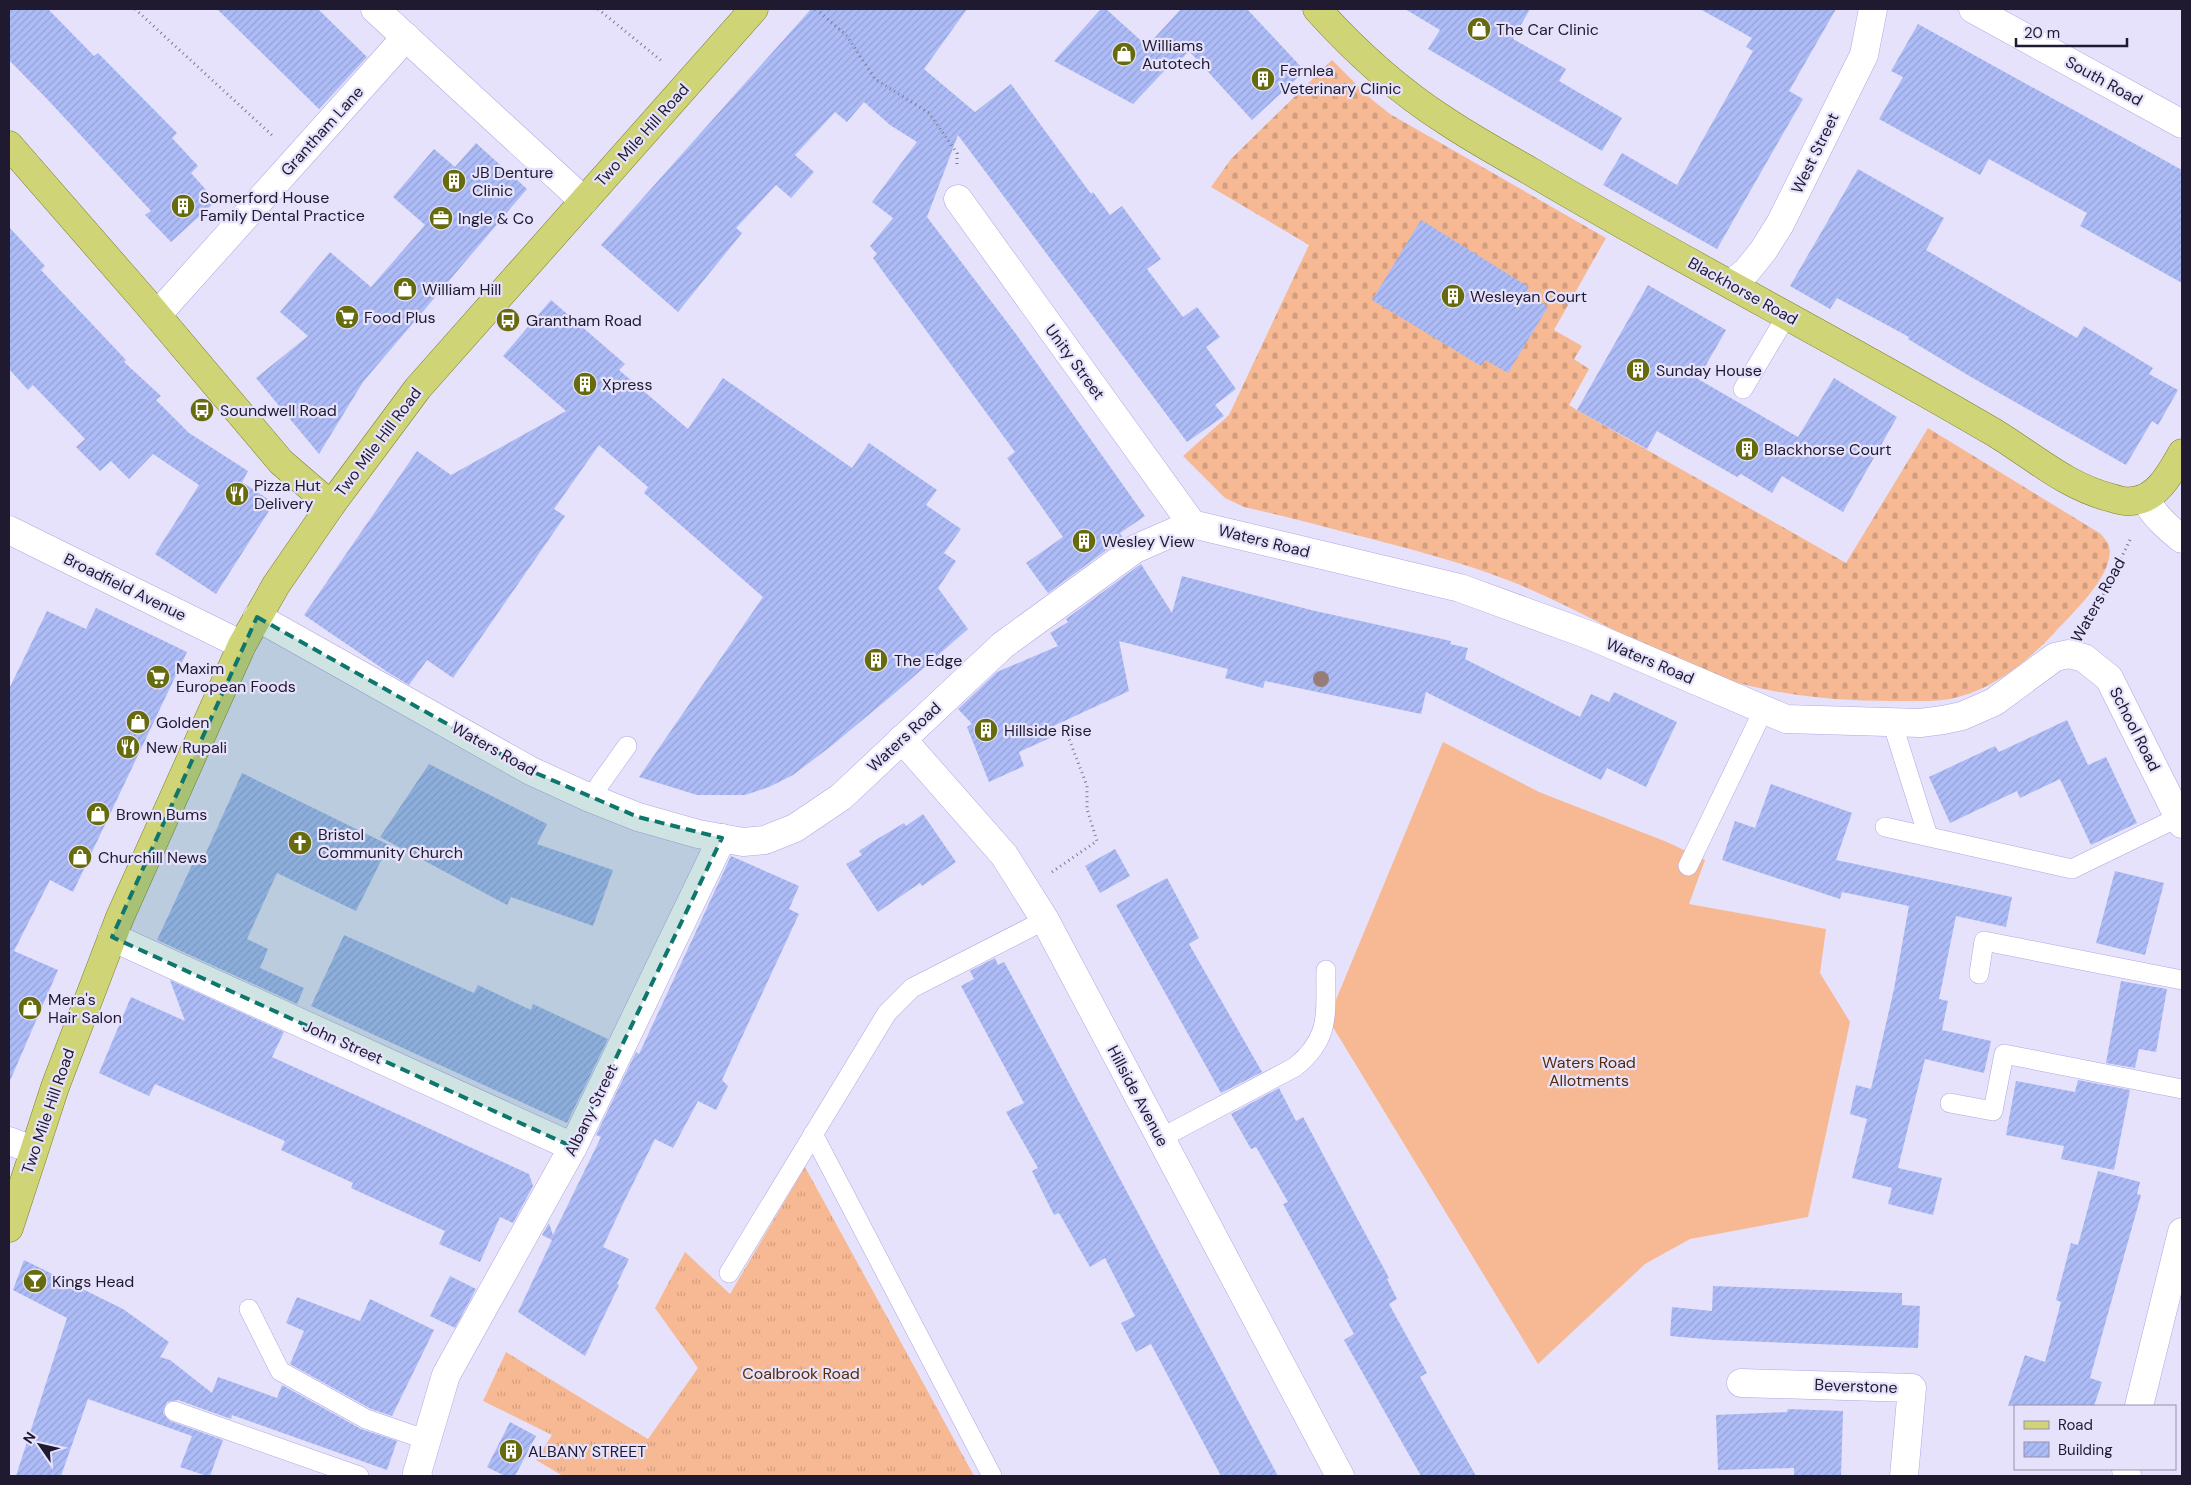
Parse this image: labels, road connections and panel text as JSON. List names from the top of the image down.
{
  "streets": {
    "main road": ["Two Mile Hill Road", "Blackhorse Road"],
    "street": [
      "South Road",
      "Grantham Lane",
      "West Street",
      "Unity Street",
      "Waters Road",
      "Broadfield Avenue",
      "School Road",
      "John Street",
      "Hillside Avenue",
      "Albany Street",
      "Beverstone"
    ]
  },
  "crossings": [
    ["Two Mile Hill Road", "Waters Road"],
    ["Two Mile Hill Road", "Broadfield Avenue"],
    ["Two Mile Hill Road", "John Street"],
    ["West Street", "Blackhorse Road"],
    ["Blackhorse Road", "Waters Road"],
    ["Unity Street", "Waters Road"],
    ["Waters Road", "School Road"],
    ["Waters Road", "Hillside Avenue"],
    ["Waters Road", "Albany Street"],
    ["John Street", "Albany Street"]
  ],
  "parks": ["Waters Road Allotments", "Coalbrook Road"],
  "places": {
    "shop": [
      "The Car Clinic",
      "Williams Autotech",
      "William Hill",
      "Golden",
      "Brown Bums",
      "Churchill News",
      "Mera's Hair Salon"
    ],
    "building": [
      "Fernlea Veterinary Clinic",
      "JB Denture Clinic",
      "Somerford House Family Dental Practice",
      "Wesleyan Court",
      "Sunday House",
      "Xpress",
      "Blackhorse Court",
      "Wesley View",
      "The Edge",
      "Hillside Rise",
      "ALBANY STREET"
    ],
    "office": ["Ingle & Co"],
    "supermarket": ["Food Plus", "Maxim European Foods"],
    "bus stop": ["Grantham Road", "Soundwell Road"],
    "restaurant": ["Pizza Hut Delivery", "New Rupali"],
    "church": ["Bristol Community Church"],
    "bar": ["Kings Head"]
  },
  "legend": ["Road", "Building"],
  "scale_bar": "20 m",
  "north": "top left"
}
